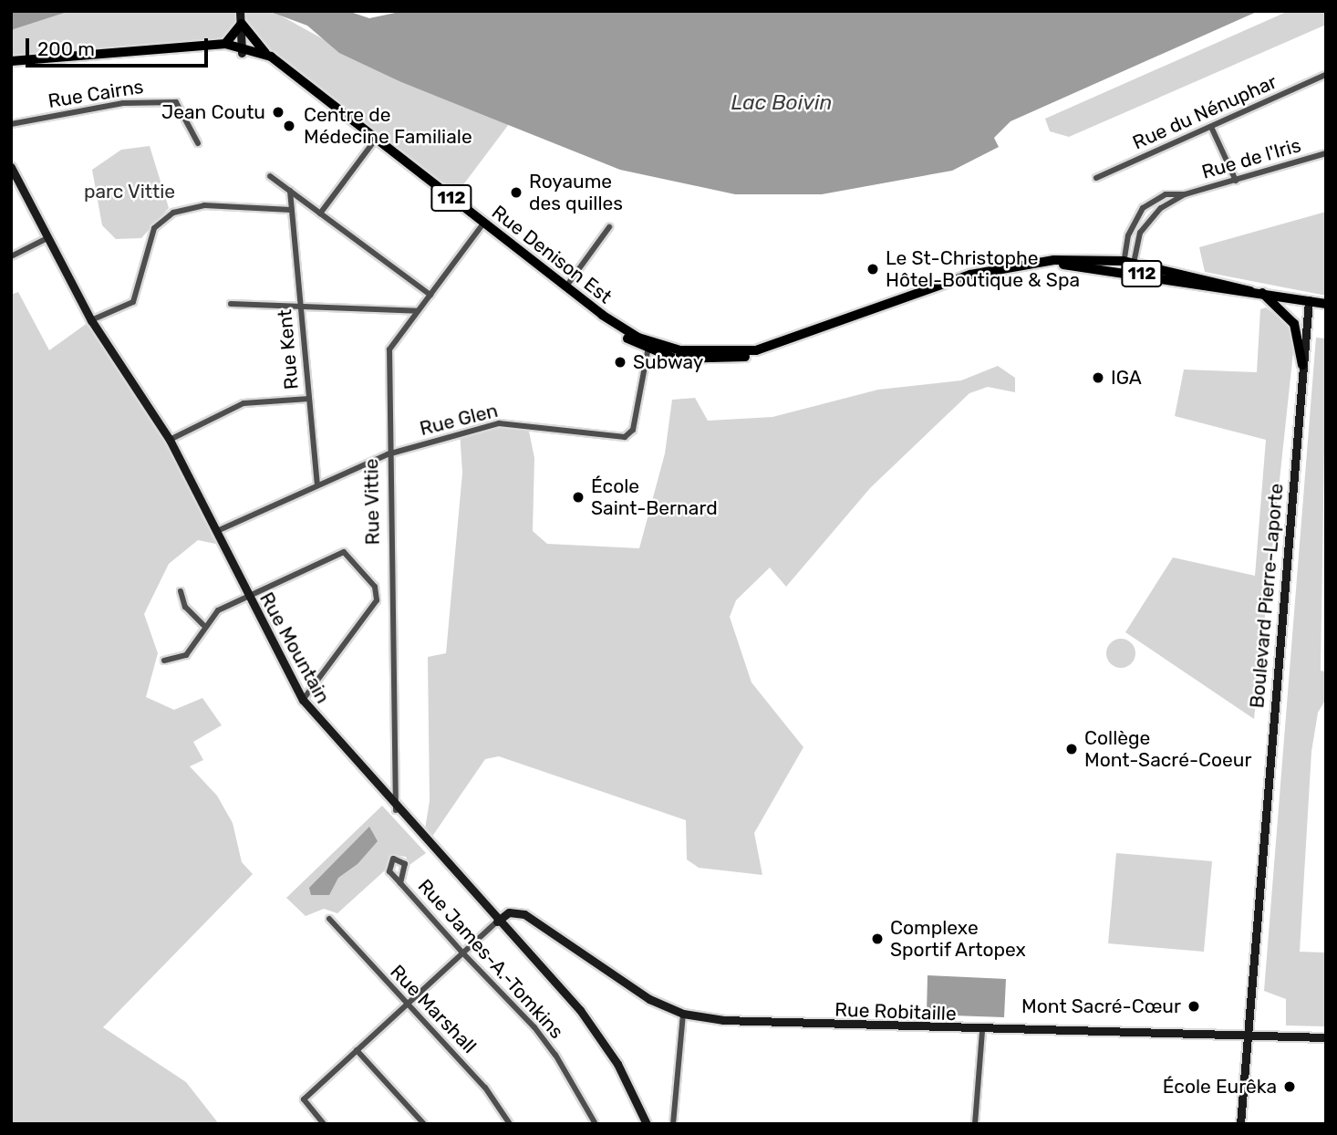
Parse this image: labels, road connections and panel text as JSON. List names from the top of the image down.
{
  "streets": {
    "main road": ["112", "Rue Denison Est"],
    "street": [
      "Rue Cairns",
      "Rue du Nénuphar",
      "Rue de l'Iris",
      "Rue Kent",
      "Rue Glen",
      "Rue Vittie",
      "Boulevard Pierre-Laporte",
      "Rue Mountain",
      "Rue James-A.-Tomkins",
      "Rue Marshall",
      "Rue Robitaille"
    ]
  },
  "crossings": [
    ["Rue de l'Iris", "112"],
    ["112", "Rue Denison Est"],
    ["112", "Rue Glen"],
    ["112", "Boulevard Pierre-Laporte"],
    ["Rue Denison Est", "Rue Glen"],
    ["Rue Denison Est", "Rue Vittie"],
    ["Rue Kent", "Rue Glen"],
    ["Rue Glen", "Rue Vittie"],
    ["Rue Glen", "Rue Mountain"],
    ["Rue Vittie", "Rue Mountain"],
    ["Boulevard Pierre-Laporte", "Rue Robitaille"],
    ["Rue Mountain", "Rue Robitaille"]
  ],
  "water": ["Lac Boivin"],
  "parks": ["parc Vittie"],
  "places": [
    "Jean Coutu",
    "Centre de Médecine Familiale",
    "Royaume des quilles",
    "Le St-Christophe Hôtel-Boutique & Spa",
    "Subway",
    "IGA",
    "École Saint-Bernard",
    "Collège Mont-Sacré-Coeur",
    "Complexe Sportif Artopex",
    "Mont Sacré-Cœur",
    "École Eurêka"
  ],
  "scale_bar": "200 m"
}
